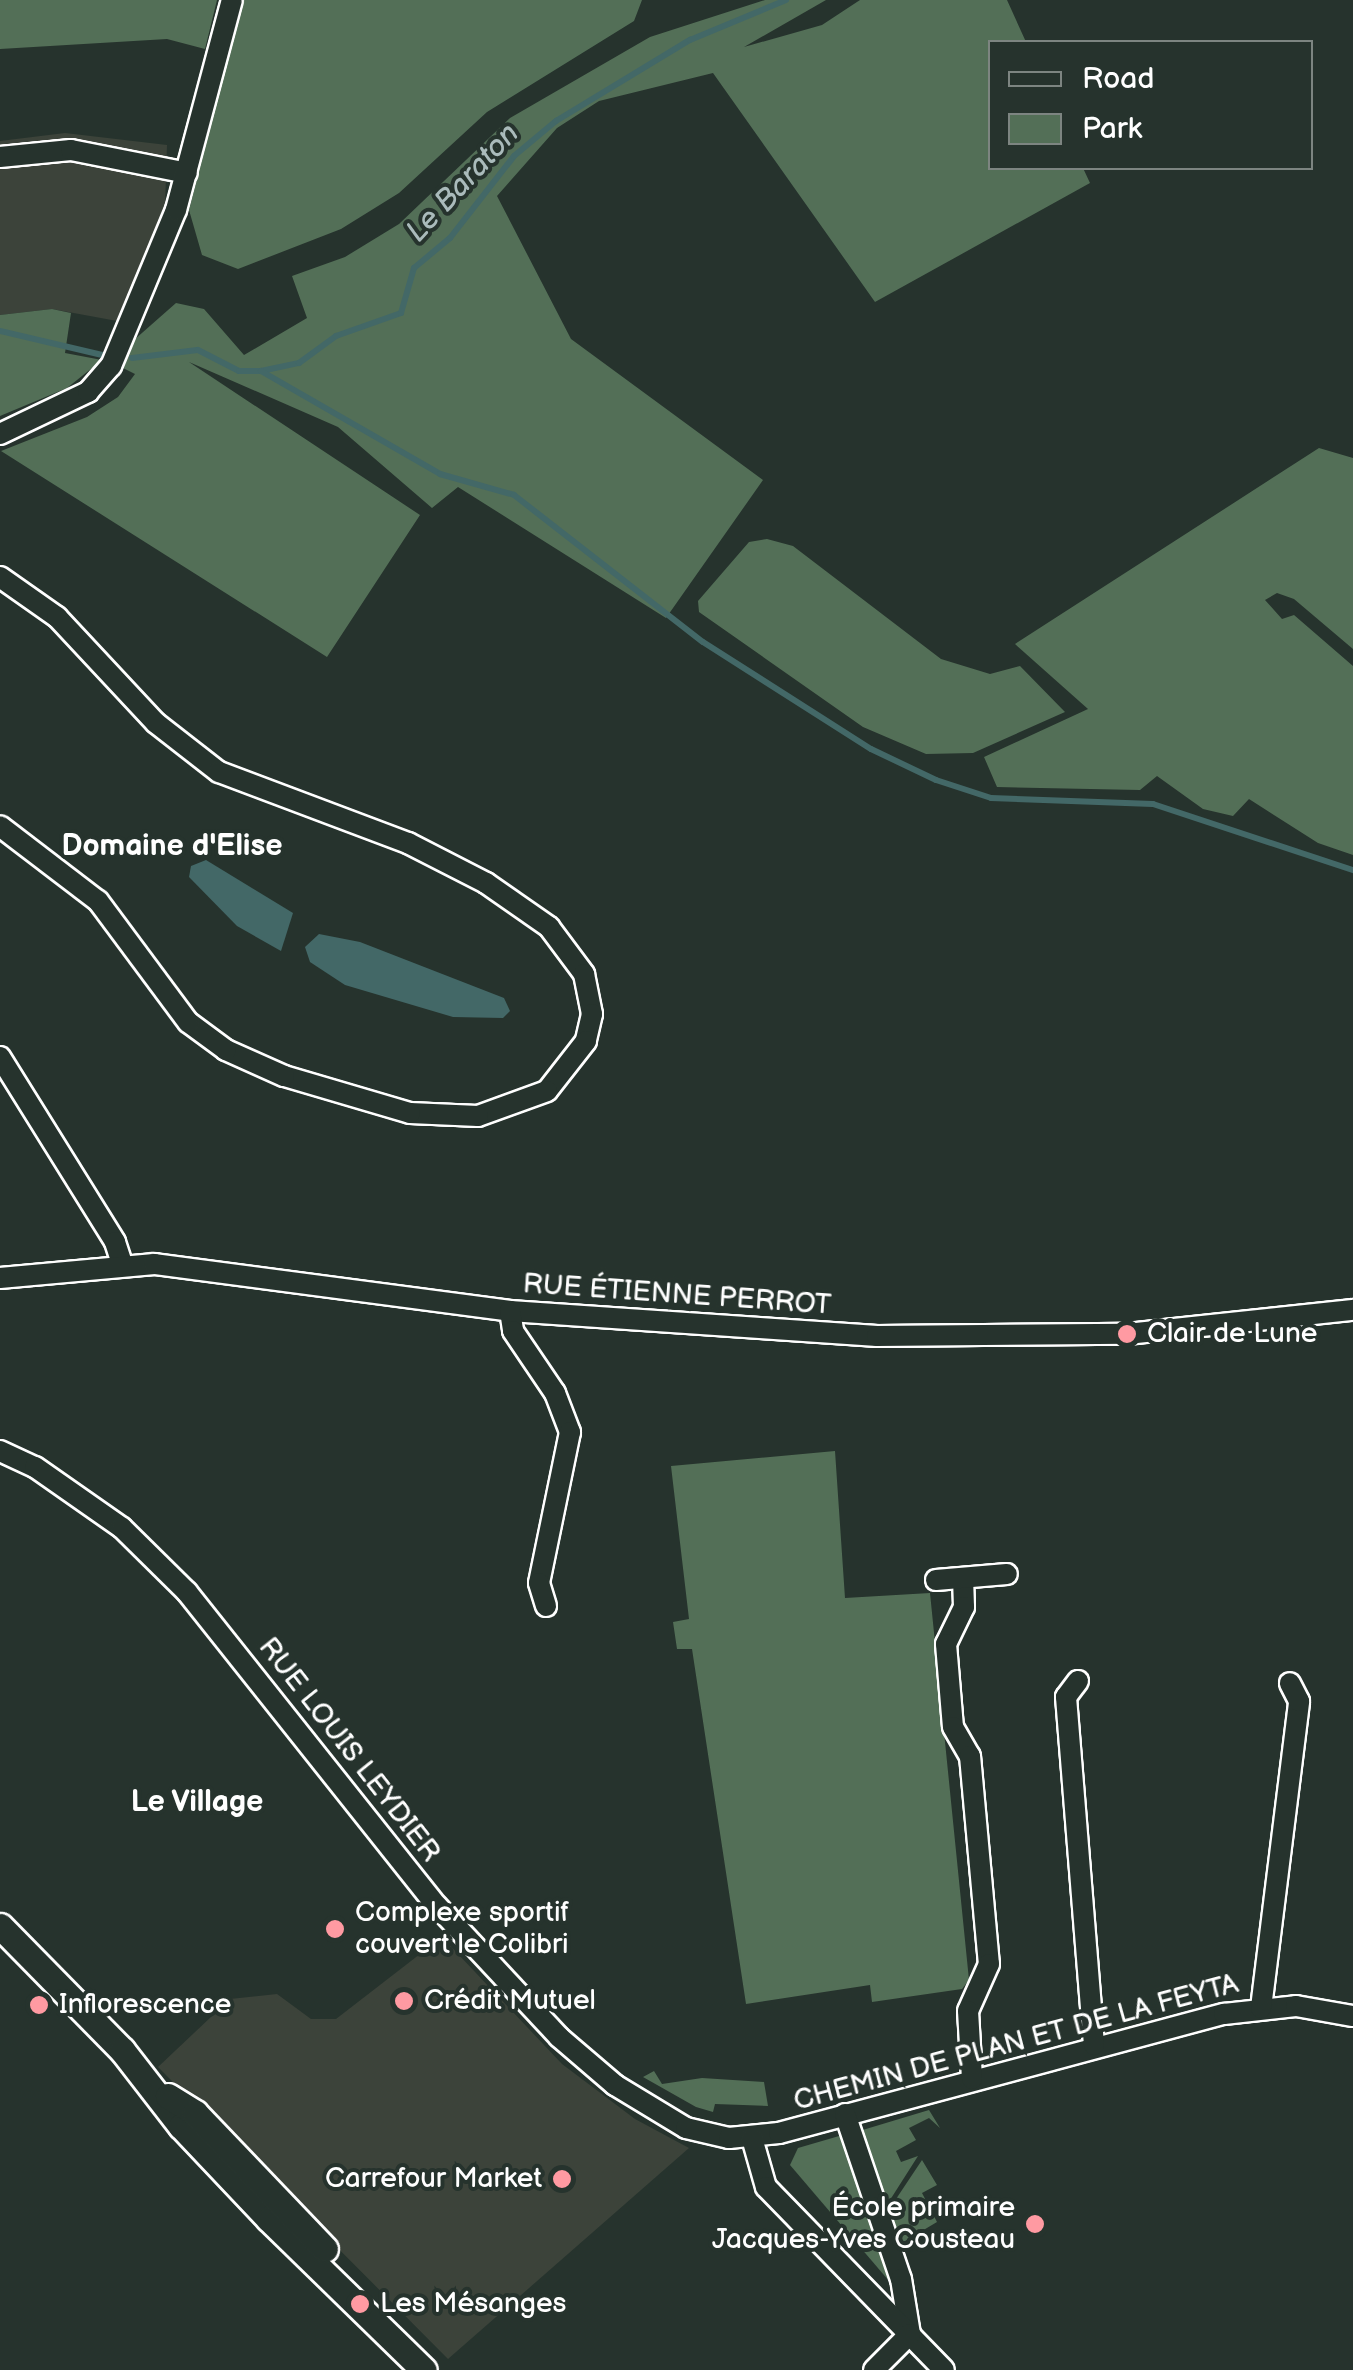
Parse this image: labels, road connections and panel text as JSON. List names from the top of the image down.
{
  "streets": {
    "street": ["RUE ÉTIENNE PERROT", "RUE LOUIS LEYDIER", "CHEMIN DE PLAN ET DE LA FEYTA"]
  },
  "crossings": [
    ["RUE LOUIS LEYDIER", "CHEMIN DE PLAN ET DE LA FEYTA"]
  ],
  "districts": ["Domaine d'Elise", "Le Village"],
  "water": ["Le Baraton"],
  "places": [
    "Clair de Lune",
    "Complexe sportif couvert le Colibri",
    "Crédit Mutuel",
    "Inflorescence",
    "Carrefour Market",
    "École primaire Jacques-Yves Cousteau",
    "Les Mésanges"
  ],
  "legend": ["Road", "Park"]
}
